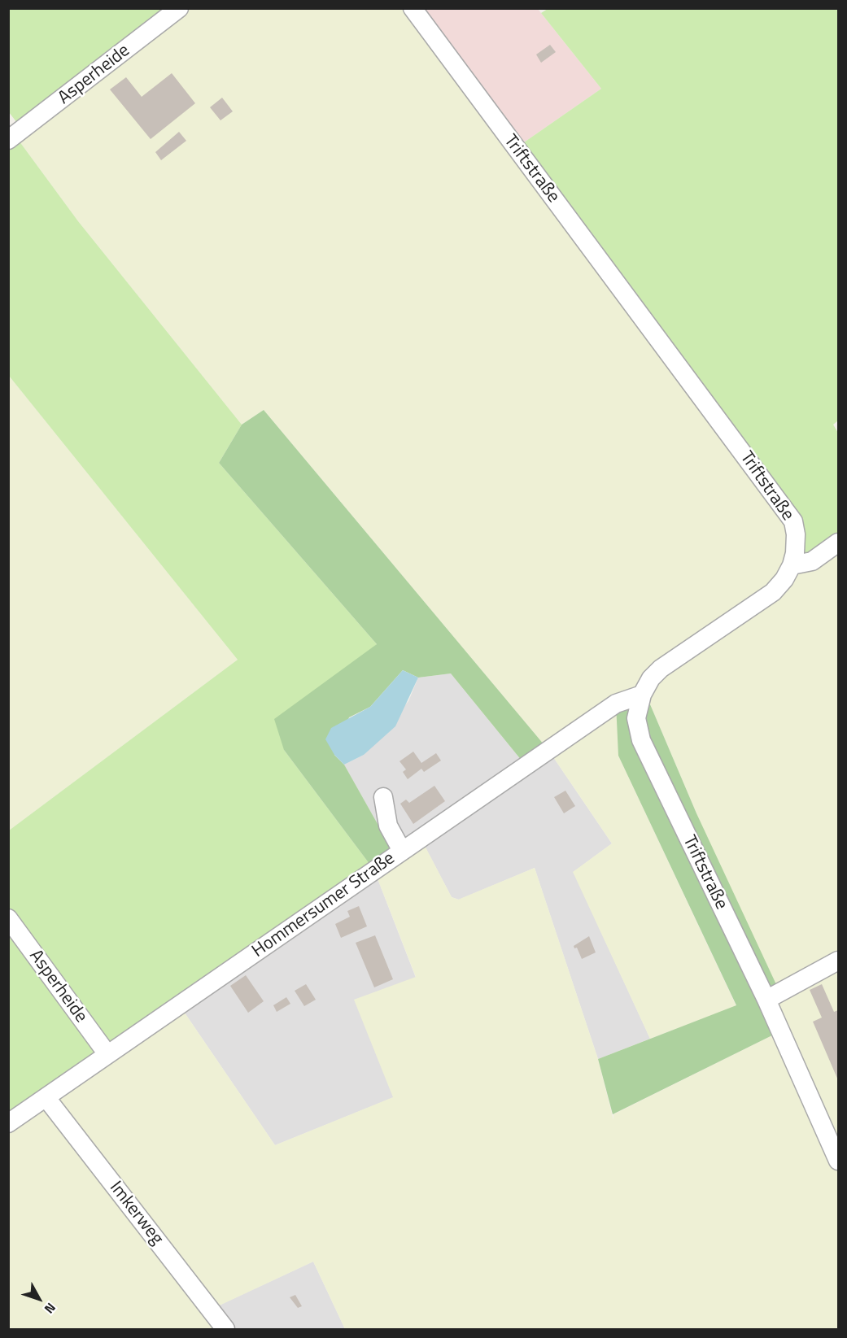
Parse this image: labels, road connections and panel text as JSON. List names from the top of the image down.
{
  "streets": {
    "street": [
      "Asperheide",
      "Triftstraße",
      "Hommersumer Straße",
      "Imkerweg"
    ]
  },
  "crossings": [
    ["Asperheide", "Hommersumer Straße"],
    ["Triftstraße", "Hommersumer Straße"],
    ["Hommersumer Straße", "Imkerweg"]
  ],
  "north": "bottom right"
}
